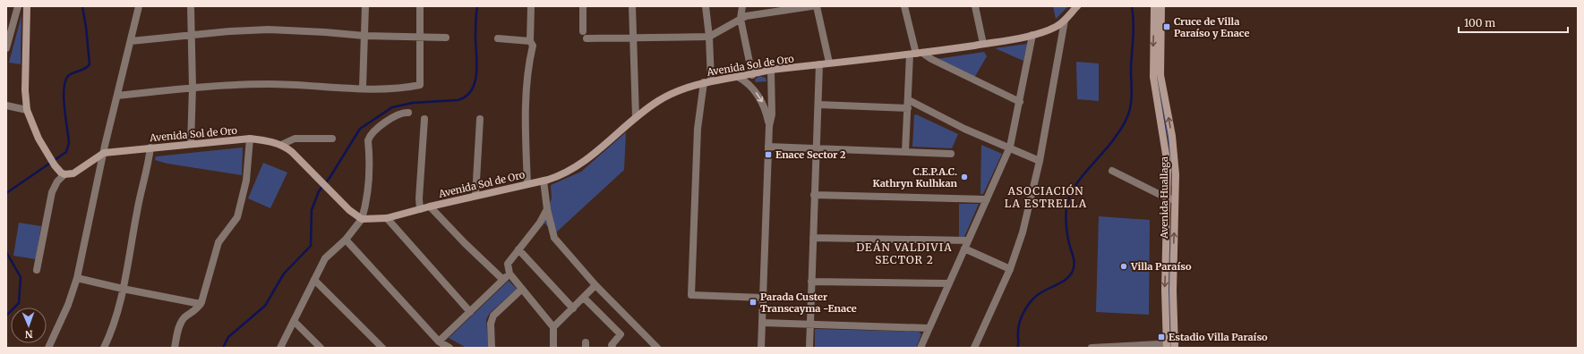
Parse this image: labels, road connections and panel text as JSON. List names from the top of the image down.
{
  "streets": {
    "main road": ["Avenida Sol de Oro", "Avenida Huallaga"]
  },
  "districts": ["ASOCIACIÓN LA ESTRELLA", "DEÁN VALDIVIA SECTOR 2"],
  "places": {
    "transit": [
      "Cruce de Villa Paraíso y Enace",
      "Enace Sector 2",
      "Parada Custer Transcayma -Enace",
      "Estadio Villa Paraíso"
    ],
    "other": ["C.E.P.A.C. Kathryn Kulhkan", "Villa Paraíso"]
  },
  "scale_bar": "100 m",
  "north": "bottom"
}
